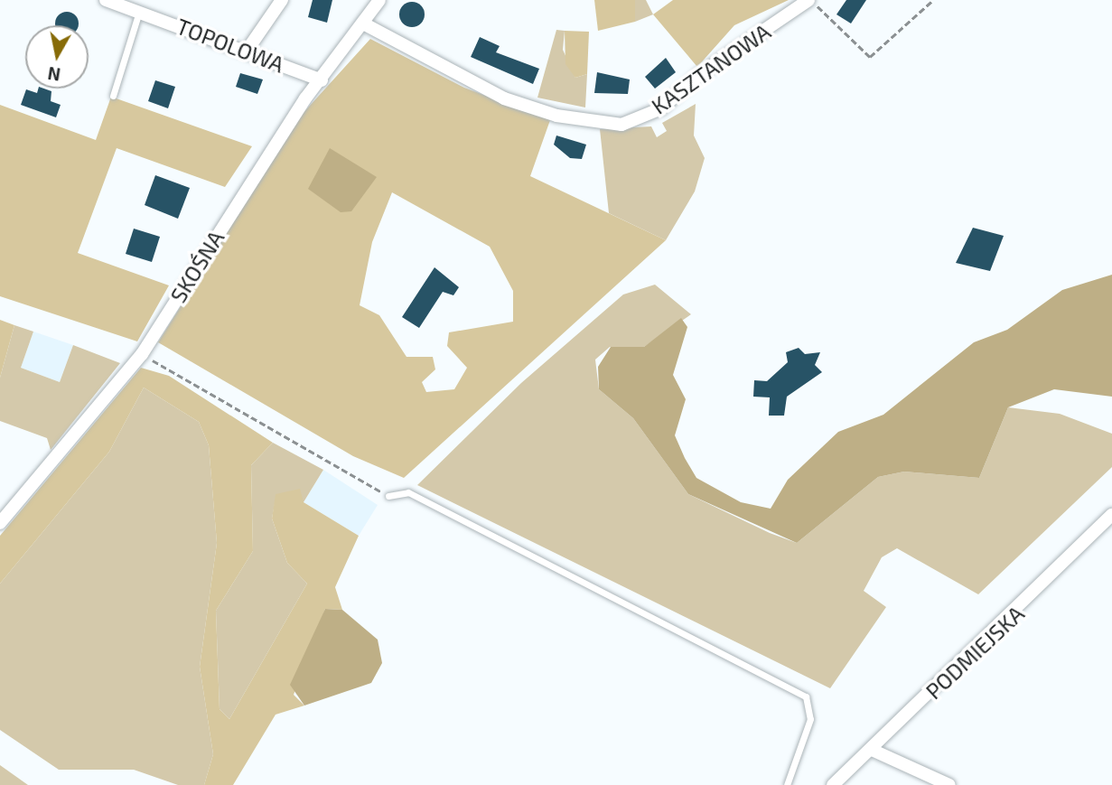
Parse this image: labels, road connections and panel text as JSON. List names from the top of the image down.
{
  "streets": {
    "street": [
      "TOPOLOWA",
      "KASZTANOWA",
      "SKOŚNA",
      "PODMIEJSKA"
    ]
  },
  "crossings": [
    ["TOPOLOWA", "SKOŚNA"],
    ["KASZTANOWA", "SKOŚNA"]
  ],
  "north": "bottom"
}
